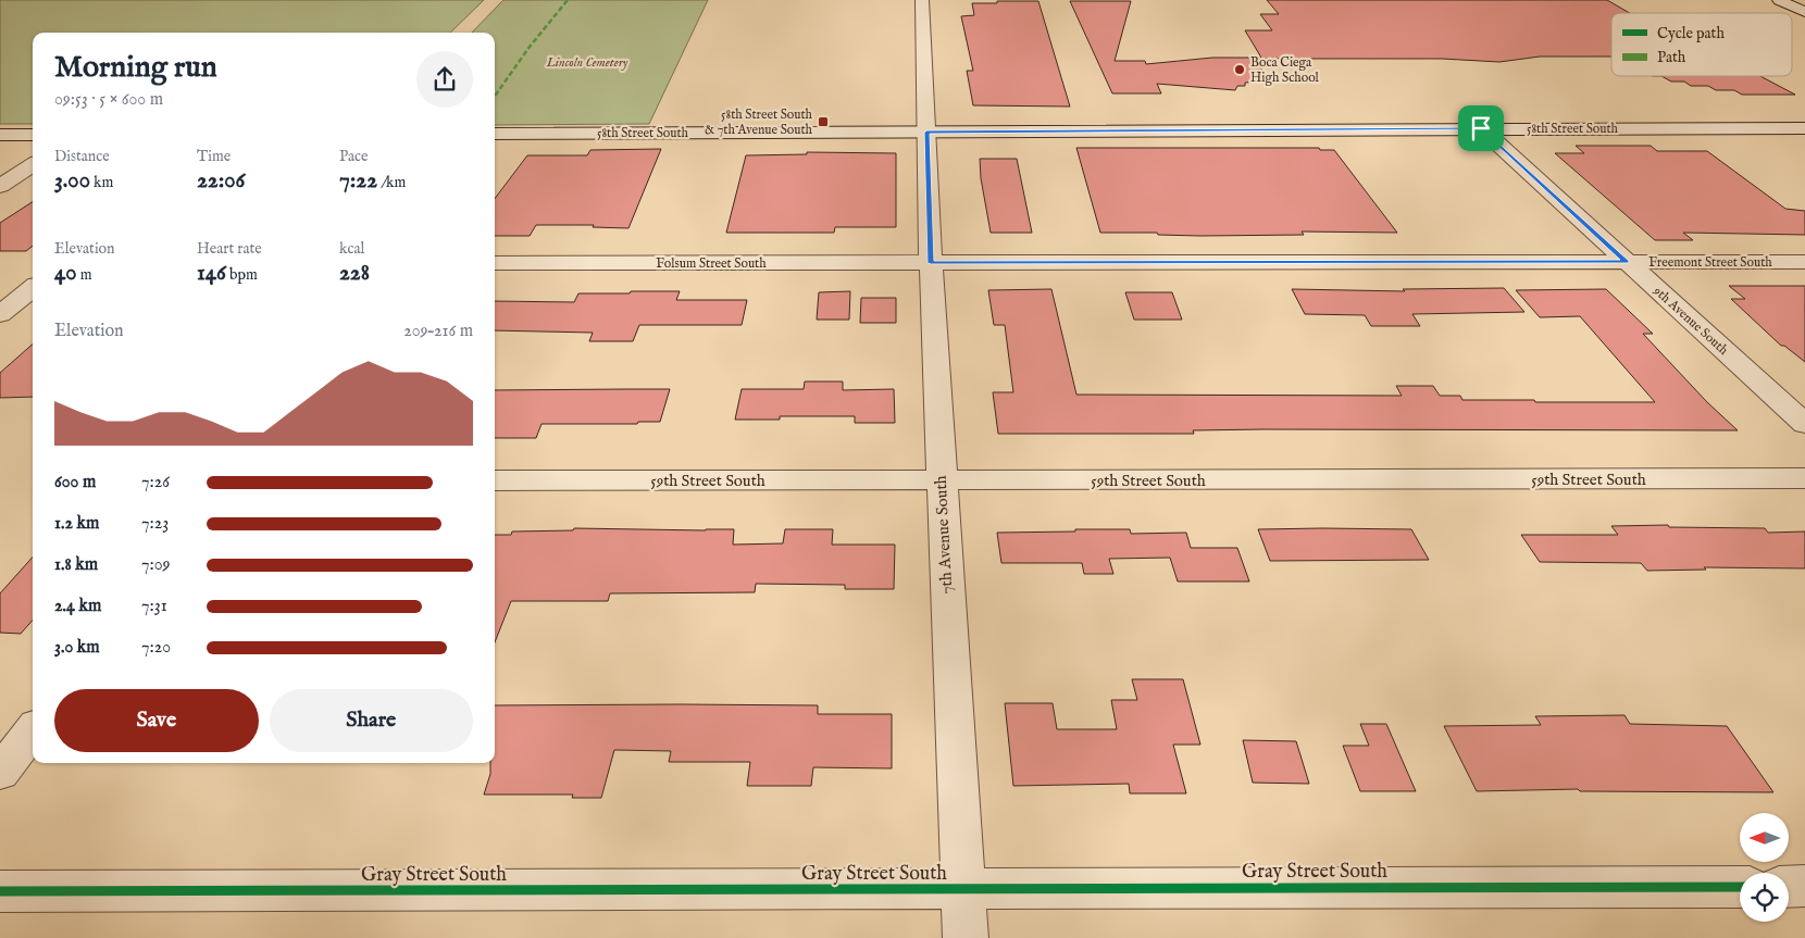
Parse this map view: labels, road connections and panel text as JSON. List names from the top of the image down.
{
  "streets": {
    "street": [
      "58th Street South",
      "Freemont Street South",
      "Folsum Street South",
      "9th Avenue South",
      "59th Street South",
      "7th Avenue South",
      "Gray Street South"
    ]
  },
  "crossings": [
    ["58th Street South", "9th Avenue South"],
    ["58th Street South", "7th Avenue South"],
    ["Freemont Street South", "Folsum Street South"],
    ["Freemont Street South", "9th Avenue South"],
    ["Freemont Street South", "7th Avenue South"],
    ["Folsum Street South", "7th Avenue South"],
    ["59th Street South", "7th Avenue South"],
    ["7th Avenue South", "Gray Street South"]
  ],
  "parks": ["Lincoln Cemetery"],
  "places": {
    "other": ["Boca Ciega High School"],
    "transit": ["58th Street South & 7th Avenue South"]
  },
  "legend": ["Cycle path", "Path"],
  "north": "left",
  "page": {
    "heading": ["Morning run", "09:53 · 5 × 600 m"],
    "stats": [
      ["Distance", "3.00 km"],
      ["Time", "22:06"],
      ["Pace", "7:22 /km"],
      ["Elevation", "40 m"],
      ["Heart rate", "146 bpm"],
      ["kcal", "228"]
    ],
    "chart": ["Elevation", "209–216 m"],
    "list": [
      {
        "name": "600 m",
        "note": "7:26"
      },
      {
        "name": "1.2 km",
        "note": "7:23"
      },
      {
        "name": "1.8 km",
        "note": "7:09"
      },
      {
        "name": "2.4 km",
        "note": "7:31"
      },
      {
        "name": "3.0 km",
        "note": "7:20"
      }
    ],
    "buttons": ["Save", "Share"]
  }
}
